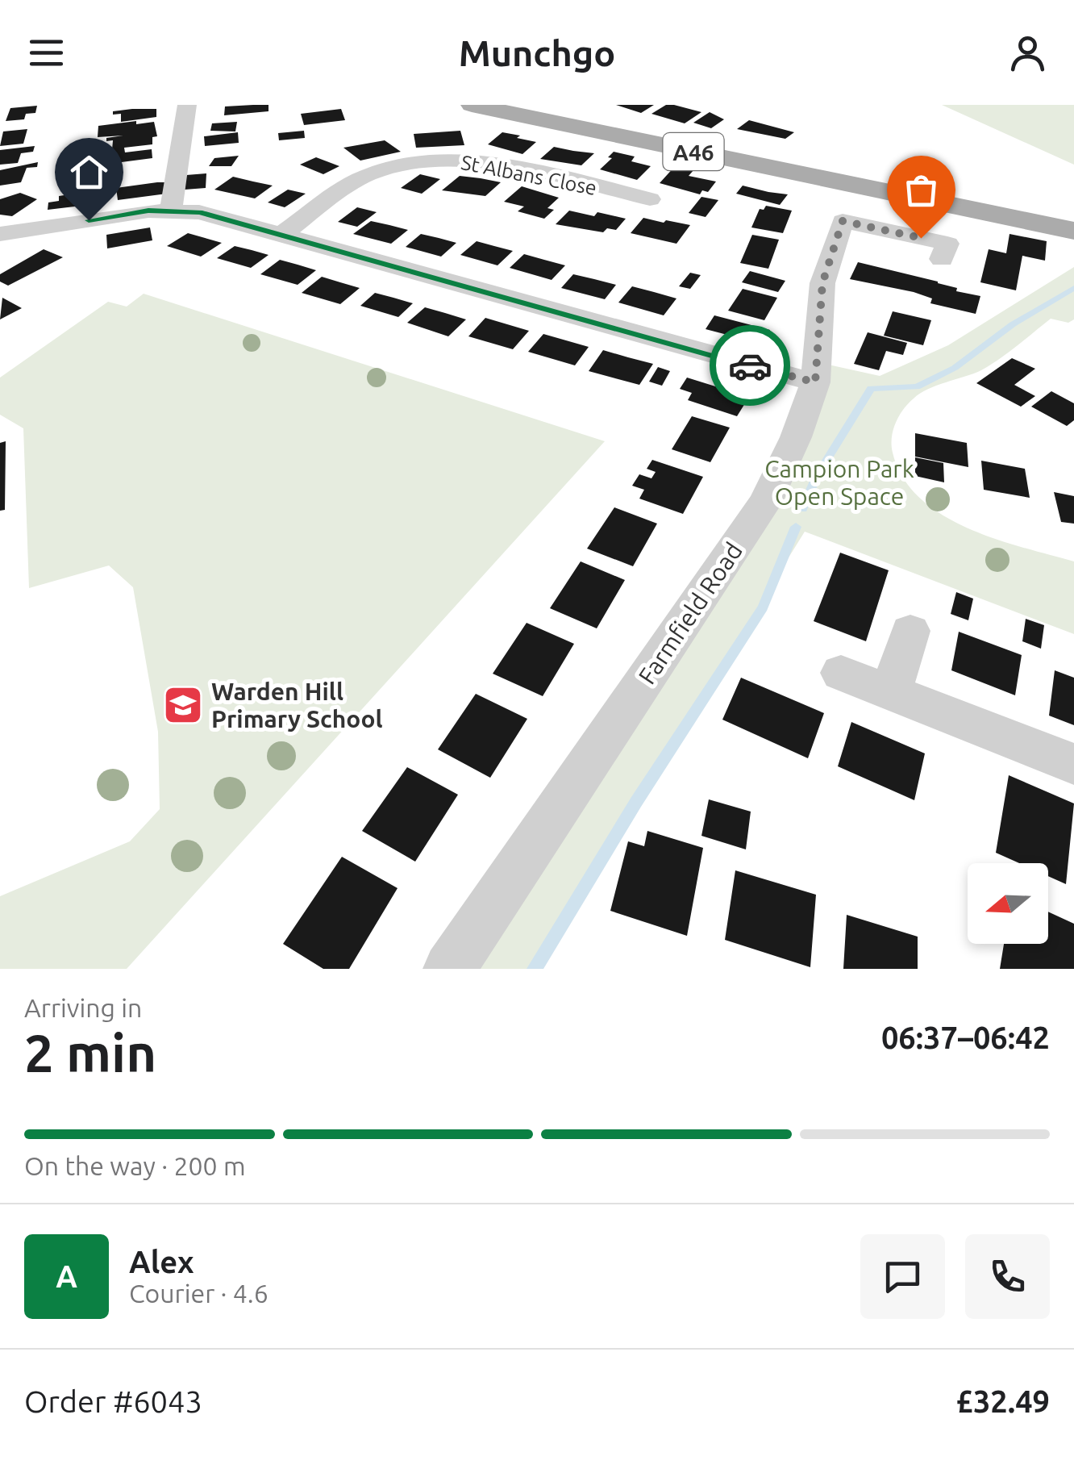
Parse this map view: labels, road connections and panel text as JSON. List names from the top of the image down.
{
  "streets": {
    "main road": ["A46"],
    "street": ["St Albans Close", "Farmfield Road"]
  },
  "parks": ["Campion Park Open Space"],
  "places": {
    "school or university": ["Warden Hill Primary School"]
  },
  "north": "left",
  "page": {
    "header": "Munchgo",
    "heading": ["2 min", "Arriving in", "06:37–06:42"],
    "panel": [
      "Alex",
      "Courier · 4.6",
      "Order #6043",
      "£32.49"
    ],
    "bar": "On the way · 200 m",
    "round": "A"
  }
}
